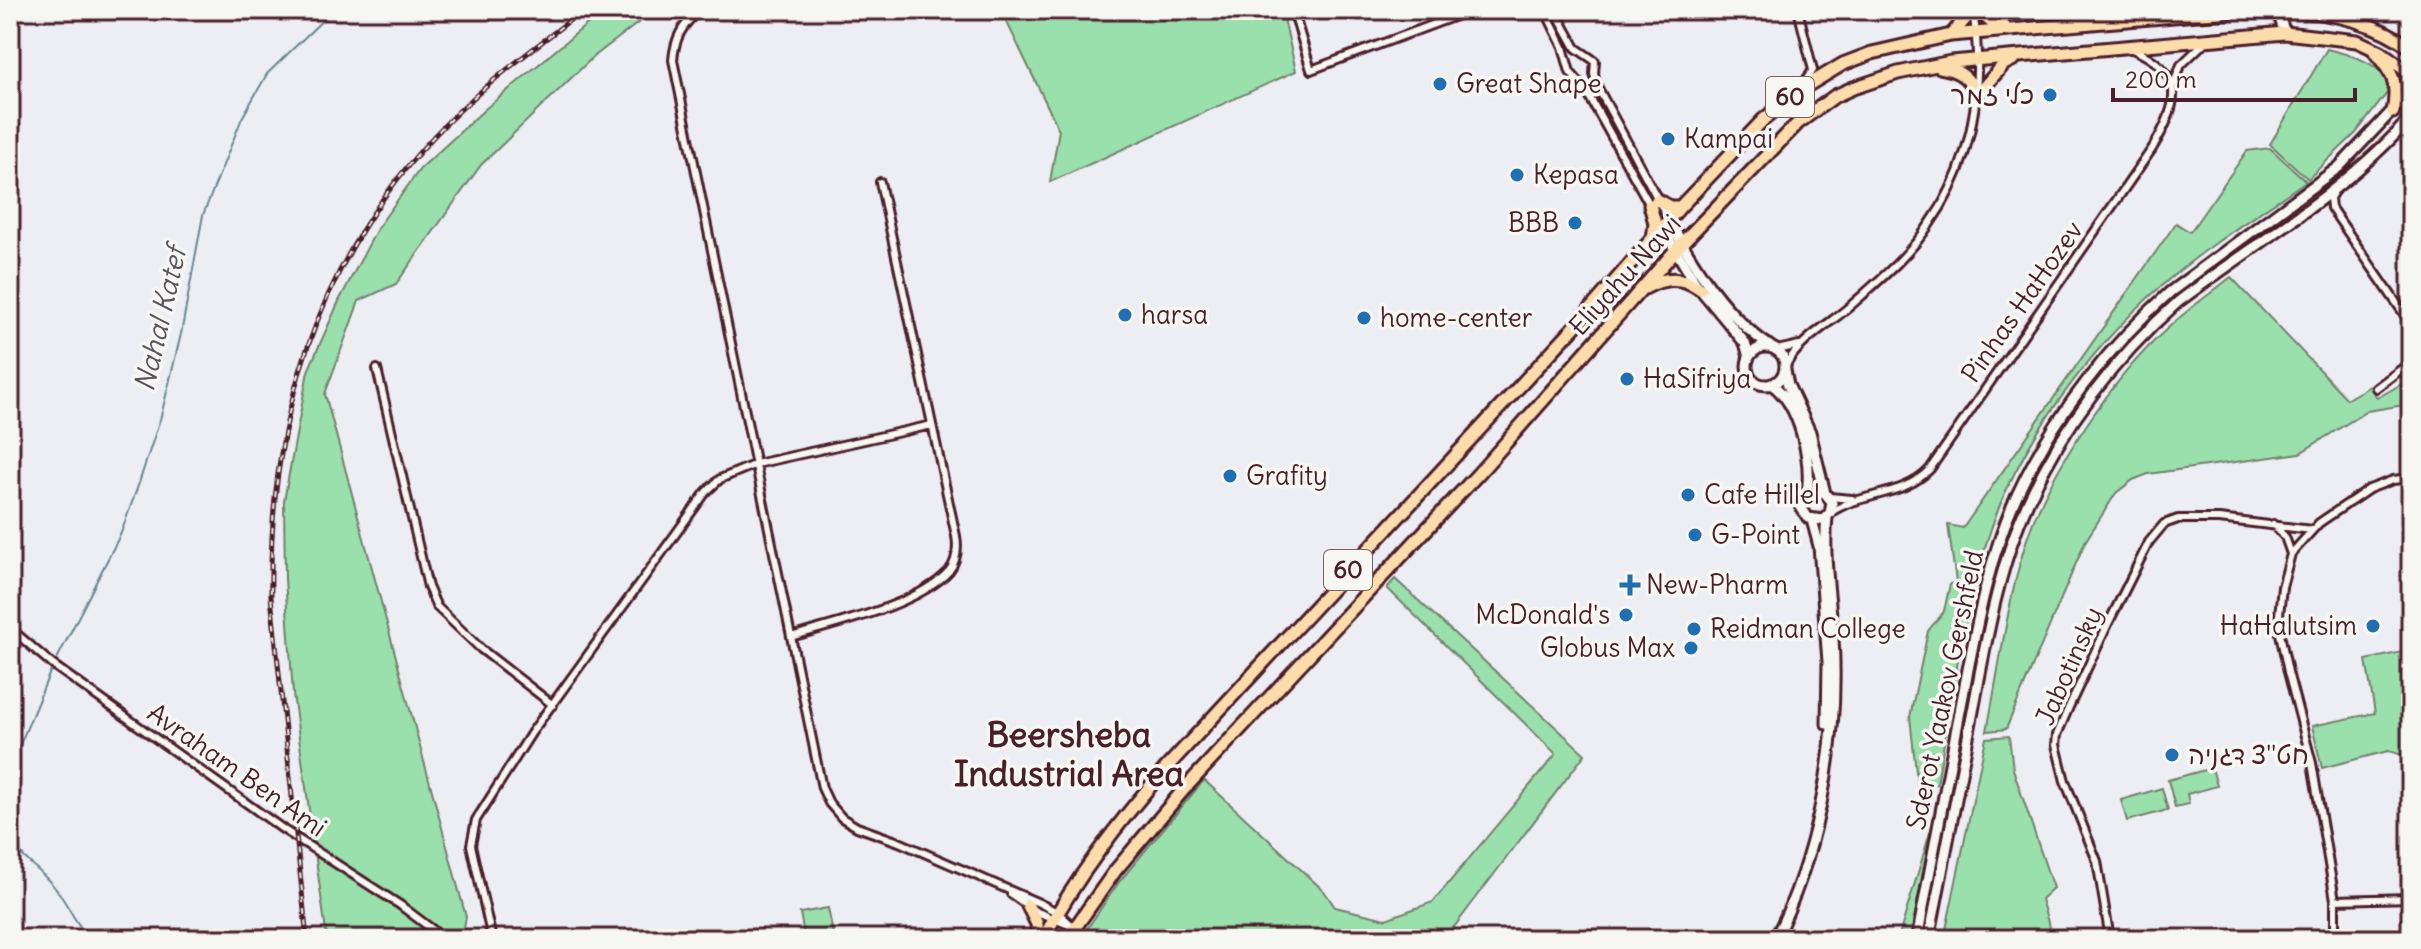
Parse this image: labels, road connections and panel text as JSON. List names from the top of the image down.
{
  "streets": {
    "highway": ["60", "Eliyahu Nawi"],
    "main road": ["Sderot Yaakov Gershfeld"],
    "street": ["Pinhas HaHozev", "Jabotinsky", "Avraham Ben Ami"]
  },
  "crossings": [
    ["Eliyahu Nawi", "Pinhas HaHozev"]
  ],
  "districts": ["Beersheba Industrial Area"],
  "water": ["Nahal Katef"],
  "places": {
    "other": [
      "Great Shape",
      "כלי זמר",
      "Kampai",
      "Kepasa",
      "BBB",
      "harsa",
      "home-center",
      "HaSifriya",
      "Grafity",
      "Cafe Hillel",
      "G-Point",
      "McDonald's",
      "HaHalutsim",
      "Reidman College",
      "Globus Max",
      "חט''צ דגניה"
    ],
    "health": ["New-Pharm"]
  },
  "scale_bar": "200 m"
}
